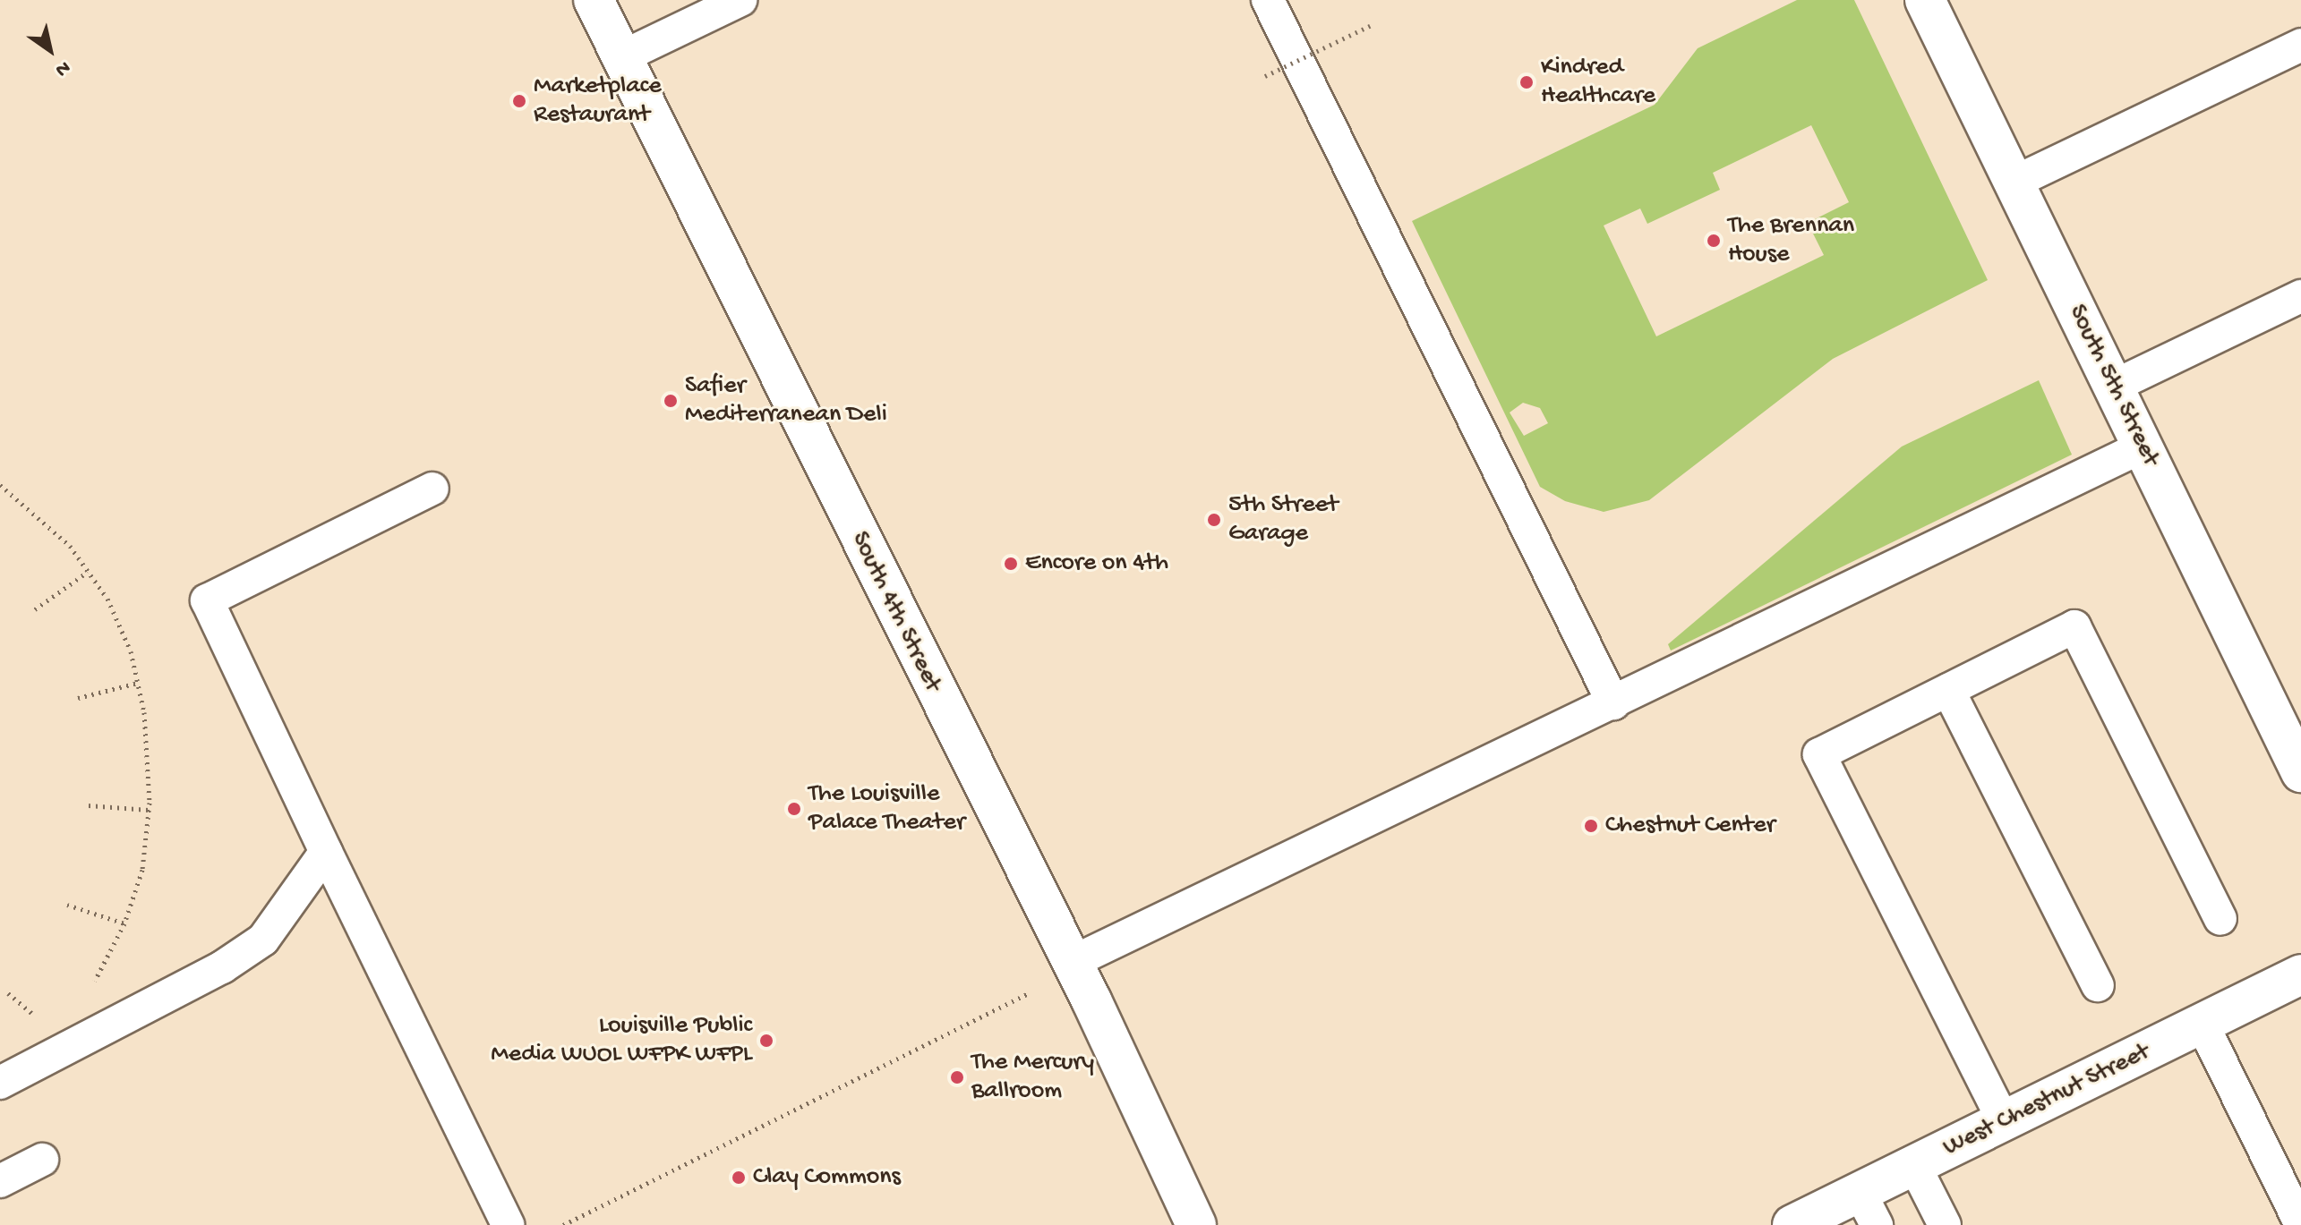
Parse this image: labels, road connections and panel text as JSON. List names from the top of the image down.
{
  "streets": {
    "street": ["South 5th Street", "South 4th Street", "West Chestnut Street"]
  },
  "places": [
    "Kindred Healthcare",
    "Marketplace Restaurant",
    "The Brennan House",
    "Safier Mediterranean Deli",
    "5th Street Garage",
    "Encore on 4th",
    "The Louisville Palace Theater",
    "Chestnut Center",
    "Louisville Public Media WUOL WFPK WFPL",
    "The Mercury Ballroom",
    "Clay Commons"
  ],
  "north": "bottom right"
}
